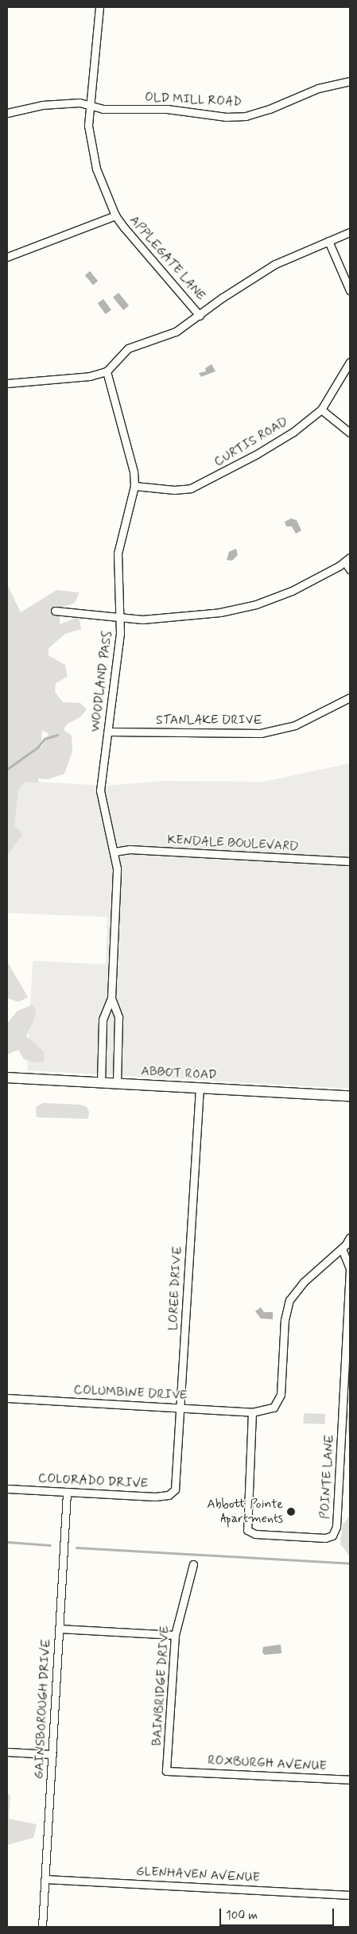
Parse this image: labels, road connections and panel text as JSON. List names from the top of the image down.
{
  "streets": {
    "main road": ["ABBOT ROAD"],
    "street": [
      "OLD MILL ROAD",
      "APPLEGATE LANE",
      "CURTIS ROAD",
      "WOODLAND PASS",
      "STANLAKE DRIVE",
      "KENDALE BOULEVARD",
      "LOREE DRIVE",
      "COLUMBINE DRIVE",
      "POINTE LANE",
      "COLORADO DRIVE",
      "BAINBRIDGE DRIVE",
      "GAINSBOROUGH DRIVE",
      "ROXBURGH AVENUE",
      "GLENHAVEN AVENUE"
    ]
  },
  "crossings": [
    ["OLD MILL ROAD", "APPLEGATE LANE"],
    ["CURTIS ROAD", "WOODLAND PASS"],
    ["WOODLAND PASS", "STANLAKE DRIVE"],
    ["WOODLAND PASS", "KENDALE BOULEVARD"],
    ["WOODLAND PASS", "ABBOT ROAD"],
    ["ABBOT ROAD", "LOREE DRIVE"],
    ["LOREE DRIVE", "COLUMBINE DRIVE"],
    ["LOREE DRIVE", "COLORADO DRIVE"],
    ["COLUMBINE DRIVE", "POINTE LANE"],
    ["COLORADO DRIVE", "GAINSBOROUGH DRIVE"],
    ["BAINBRIDGE DRIVE", "ROXBURGH AVENUE"],
    ["GAINSBOROUGH DRIVE", "GLENHAVEN AVENUE"]
  ],
  "places": ["Abbott Pointe Apartments"],
  "scale_bar": "100 m"
}
